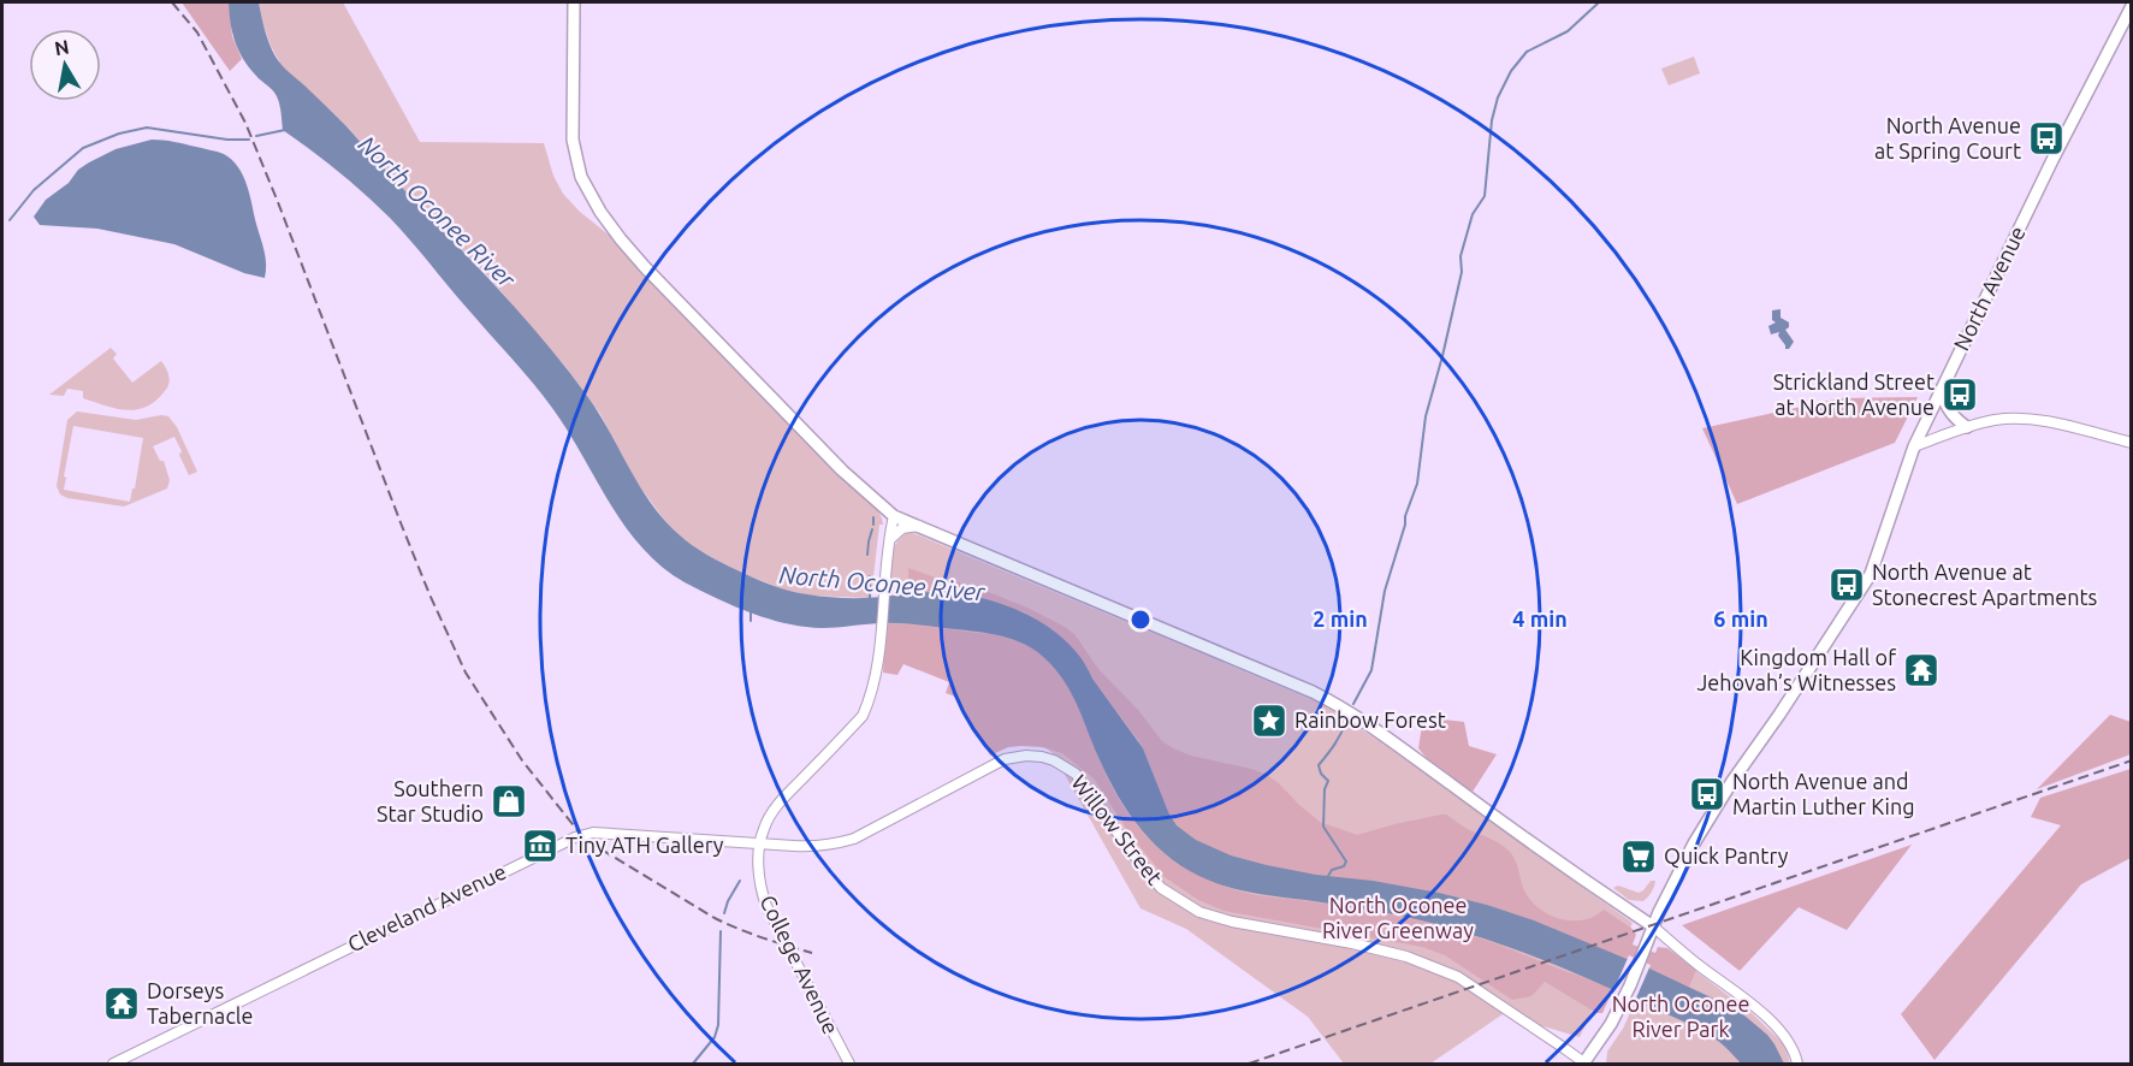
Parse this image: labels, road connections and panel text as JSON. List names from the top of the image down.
{
  "streets": {
    "main road": ["North Avenue"],
    "street": ["Willow Street", "Cleveland Avenue", "College Avenue"]
  },
  "crossings": [
    ["North Avenue", "Willow Street"],
    ["Willow Street", "Cleveland Avenue"],
    ["Willow Street", "College Avenue"],
    ["Cleveland Avenue", "College Avenue"]
  ],
  "water": ["North Oconee River"],
  "parks": ["North Oconee River Greenway", "North Oconee River Park"],
  "places": {
    "bus stop": [
      "North Avenue at Spring Court",
      "Strickland Street at North Avenue",
      "North Avenue at Stonecrest Apartments",
      "North Avenue and Martin Luther King"
    ],
    "temple": ["Kingdom Hall of Jehovah’s Witnesses", "Dorseys Tabernacle"],
    "place": ["Rainbow Forest"],
    "shop": ["Southern Star Studio"],
    "museum": ["Tiny ATH Gallery"],
    "supermarket": ["Quick Pantry"]
  },
  "north": "top",
  "rings": ["2 min", "4 min", "6 min"]
}
